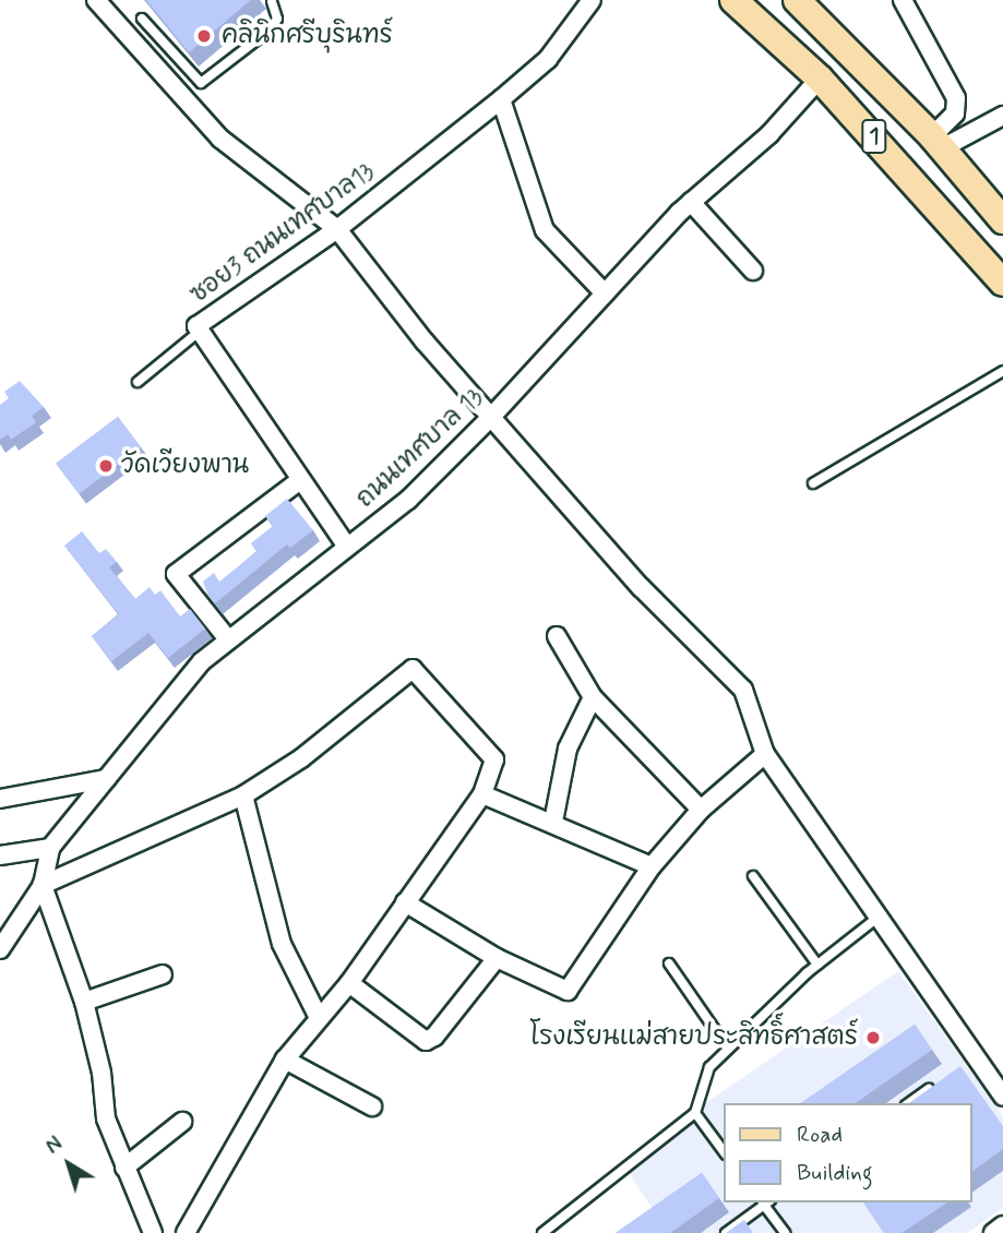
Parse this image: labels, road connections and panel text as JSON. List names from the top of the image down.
{
  "streets": {
    "main road": ["1"],
    "street": ["ซอย3 ถนนเทศบาล13", "ถนนเทศบาล 13"]
  },
  "crossings": [
    ["1", "ถนนเทศบาล 13"],
    ["ซอย3 ถนนเทศบาล13", "ถนนเทศบาล 13"]
  ],
  "places": ["คลินิกศรีบุรินทร์", "วัดเวียงพาน", "โรงเรียนแม่สายประสิทธิ์ศาสตร์"],
  "legend": ["Road", "Building"],
  "north": "top left"
}
